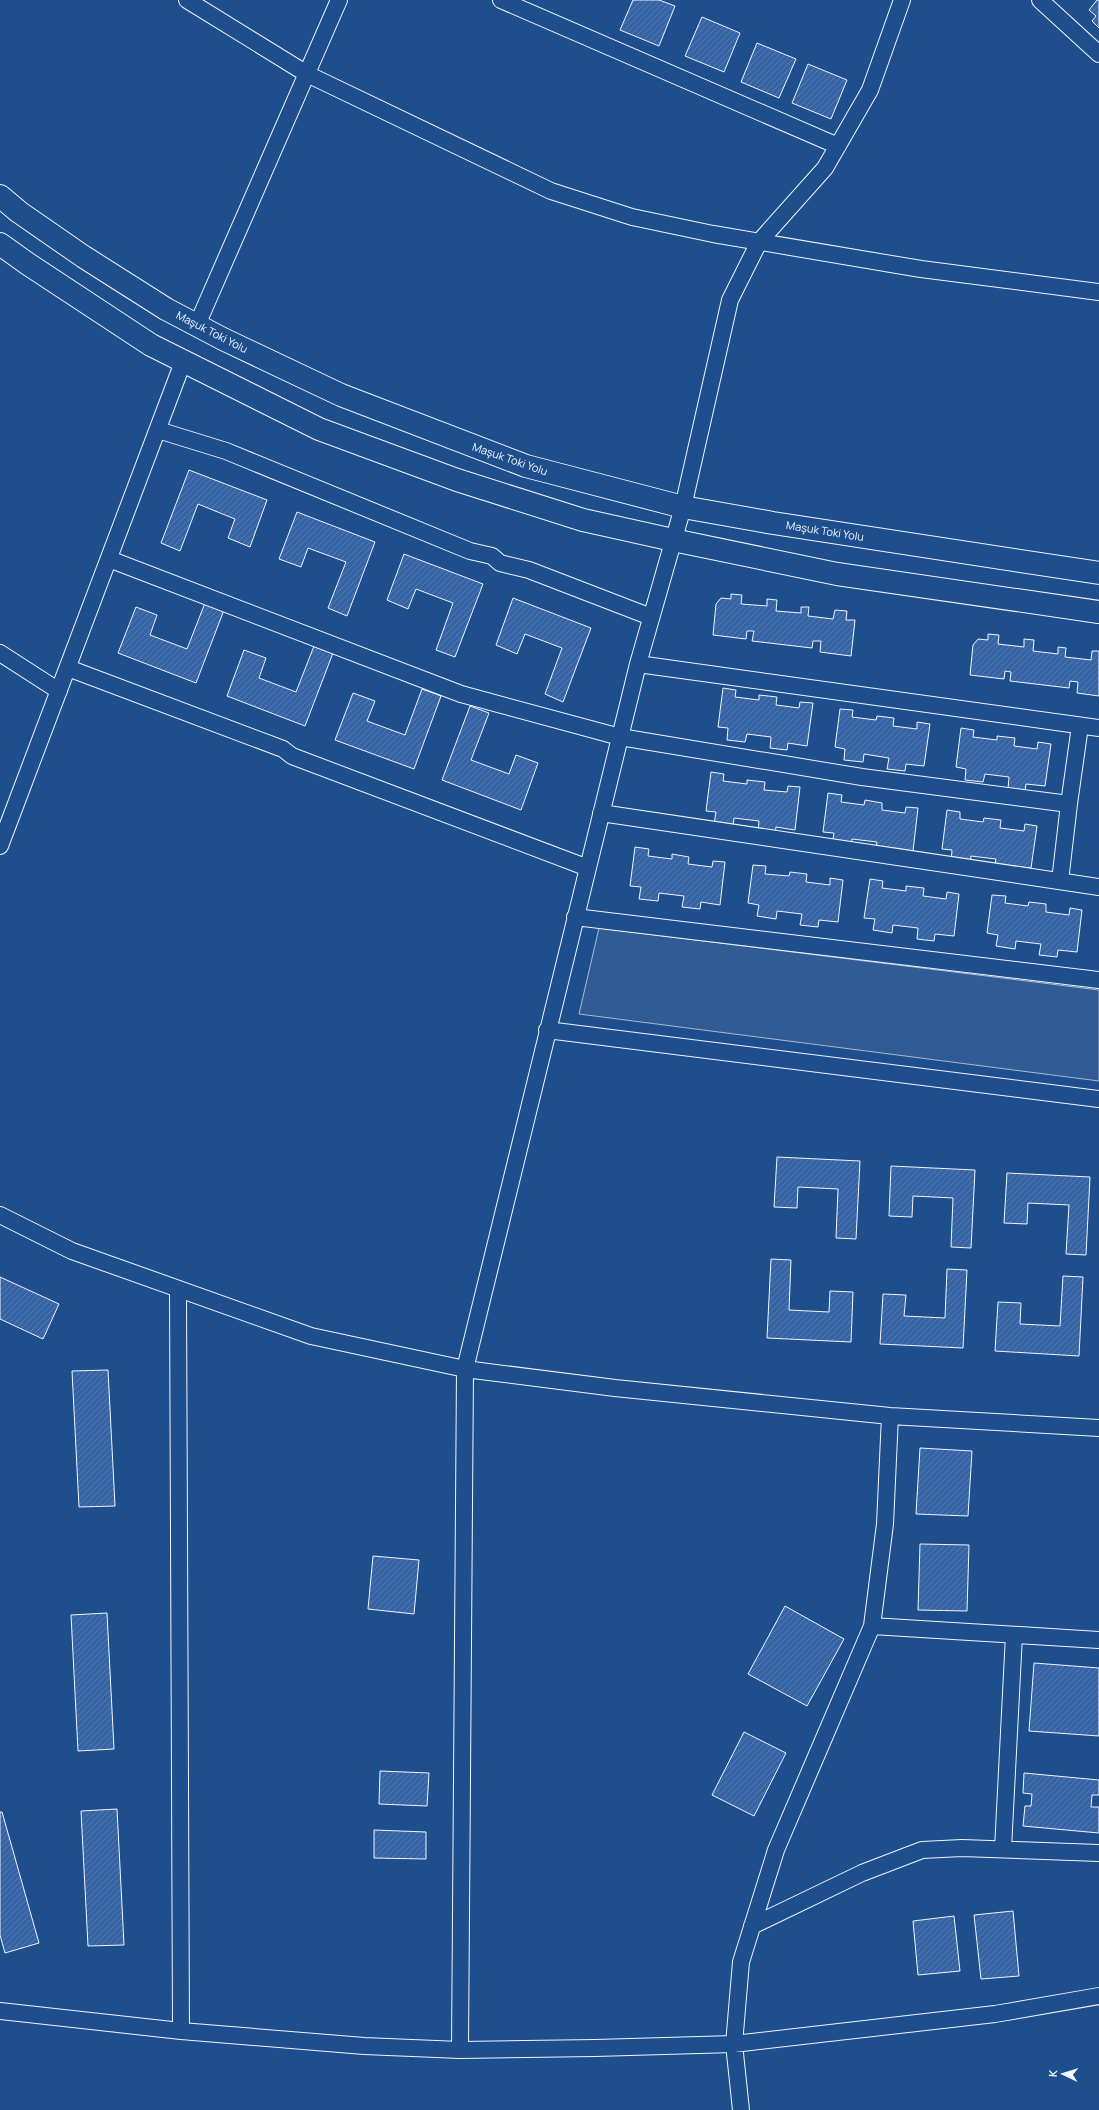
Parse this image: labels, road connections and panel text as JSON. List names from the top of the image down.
{
  "streets": {
    "main road": ["Maşuk Toki Yolu"]
  },
  "north": "left"
}
